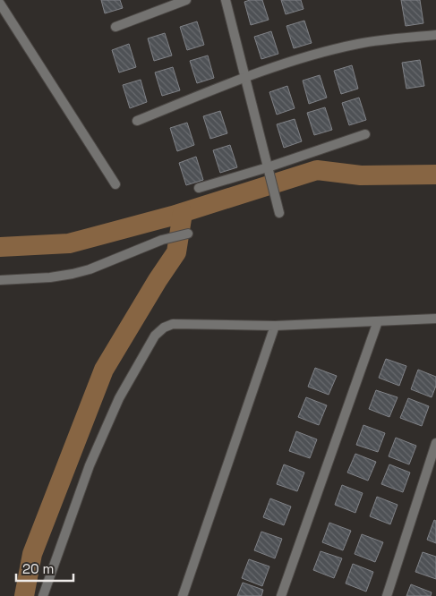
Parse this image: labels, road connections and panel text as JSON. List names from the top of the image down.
{
  "scale_bar": "20 m"
}
